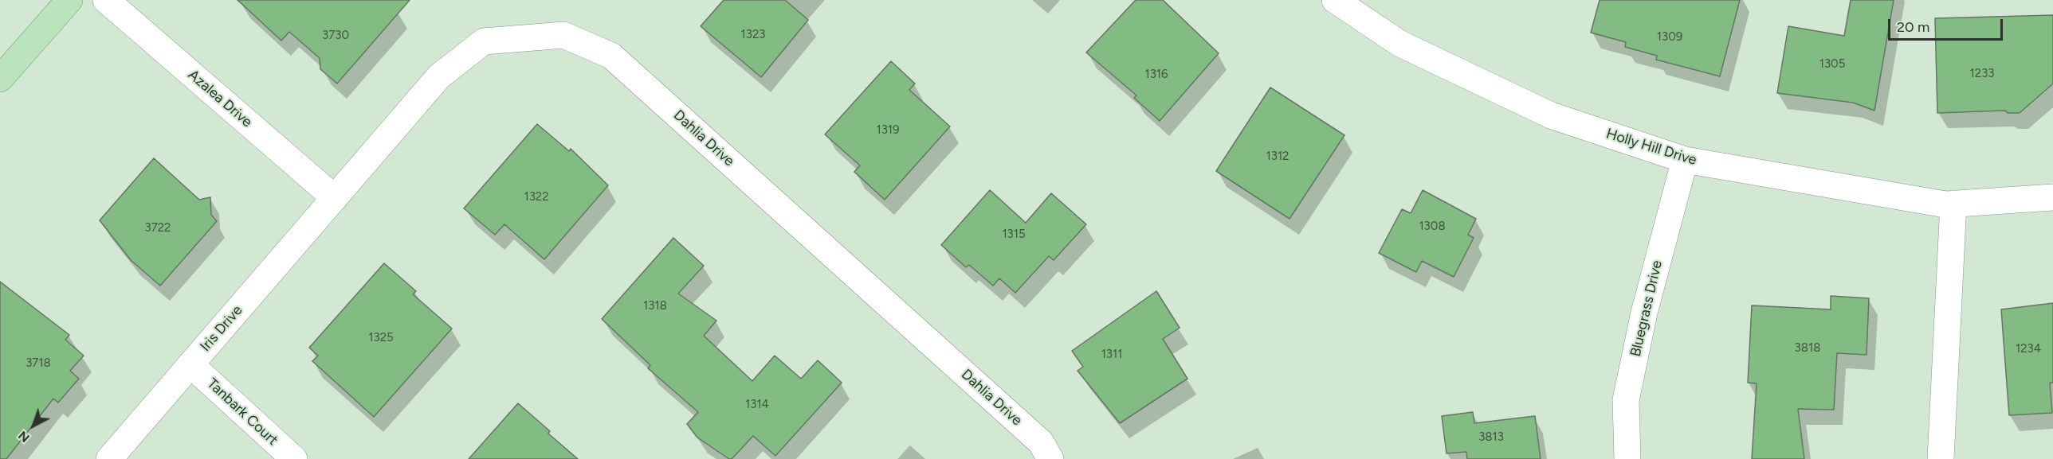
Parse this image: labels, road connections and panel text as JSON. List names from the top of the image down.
{
  "streets": {
    "street": [
      "Azalea Drive",
      "Dahlia Drive",
      "Holly Hill Drive",
      "Bluegrass Drive",
      "Iris Drive",
      "Tanbark Court"
    ]
  },
  "crossings": [
    ["Azalea Drive", "Dahlia Drive"],
    ["Azalea Drive", "Iris Drive"],
    ["Dahlia Drive", "Iris Drive"],
    ["Holly Hill Drive", "Bluegrass Drive"],
    ["Iris Drive", "Tanbark Court"]
  ],
  "house_numbers": [
    "1323",
    "3730",
    "1309",
    "1305",
    "1233",
    "1316",
    "1319",
    "1312",
    "1322",
    "1308",
    "3722",
    "1315",
    "1318",
    "1325",
    "3818",
    "1234",
    "1311",
    "3718",
    "1314",
    "3813"
  ],
  "scale_bar": "20 m",
  "north": "bottom left"
}
